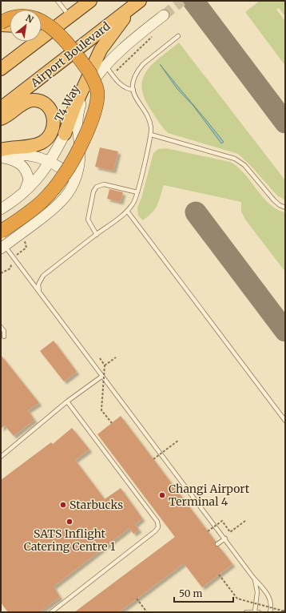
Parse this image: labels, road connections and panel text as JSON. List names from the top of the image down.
{
  "streets": {
    "highway": ["Airport Boulevard"],
    "main road": ["T4 Way"]
  },
  "places": ["Changi Airport Terminal 4", "Starbucks", "SATS Inflight Catering Centre 1"],
  "scale_bar": "50 m",
  "north": "top right"
}
